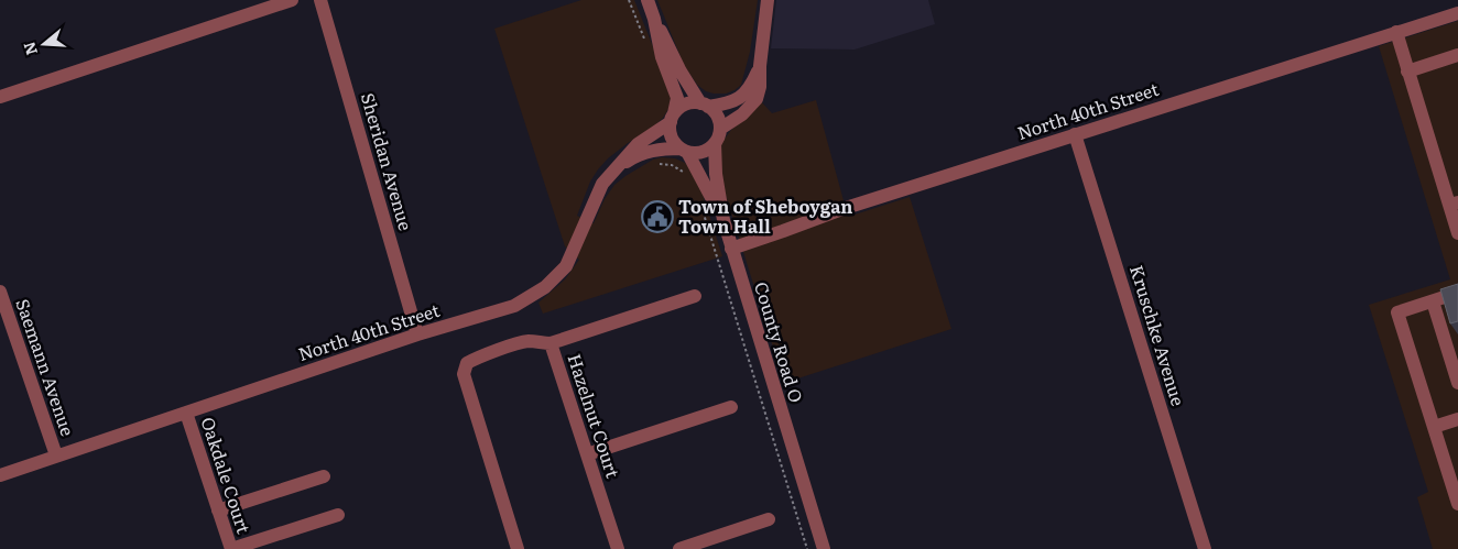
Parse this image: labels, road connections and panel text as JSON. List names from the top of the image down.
{
  "streets": {
    "street": [
      "North 40th Street",
      "Sheridan Avenue",
      "Kruschke Avenue",
      "County Road O",
      "Saemann Avenue",
      "Hazelnut Court",
      "Oakdale Court"
    ]
  },
  "crossings": [
    ["North 40th Street", "Sheridan Avenue"],
    ["North 40th Street", "Kruschke Avenue"],
    ["North 40th Street", "County Road O"],
    ["North 40th Street", "Saemann Avenue"],
    ["North 40th Street", "Oakdale Court"]
  ],
  "places": {
    "public building": ["Town of Sheboygan Town Hall"]
  },
  "north": "left"
}
